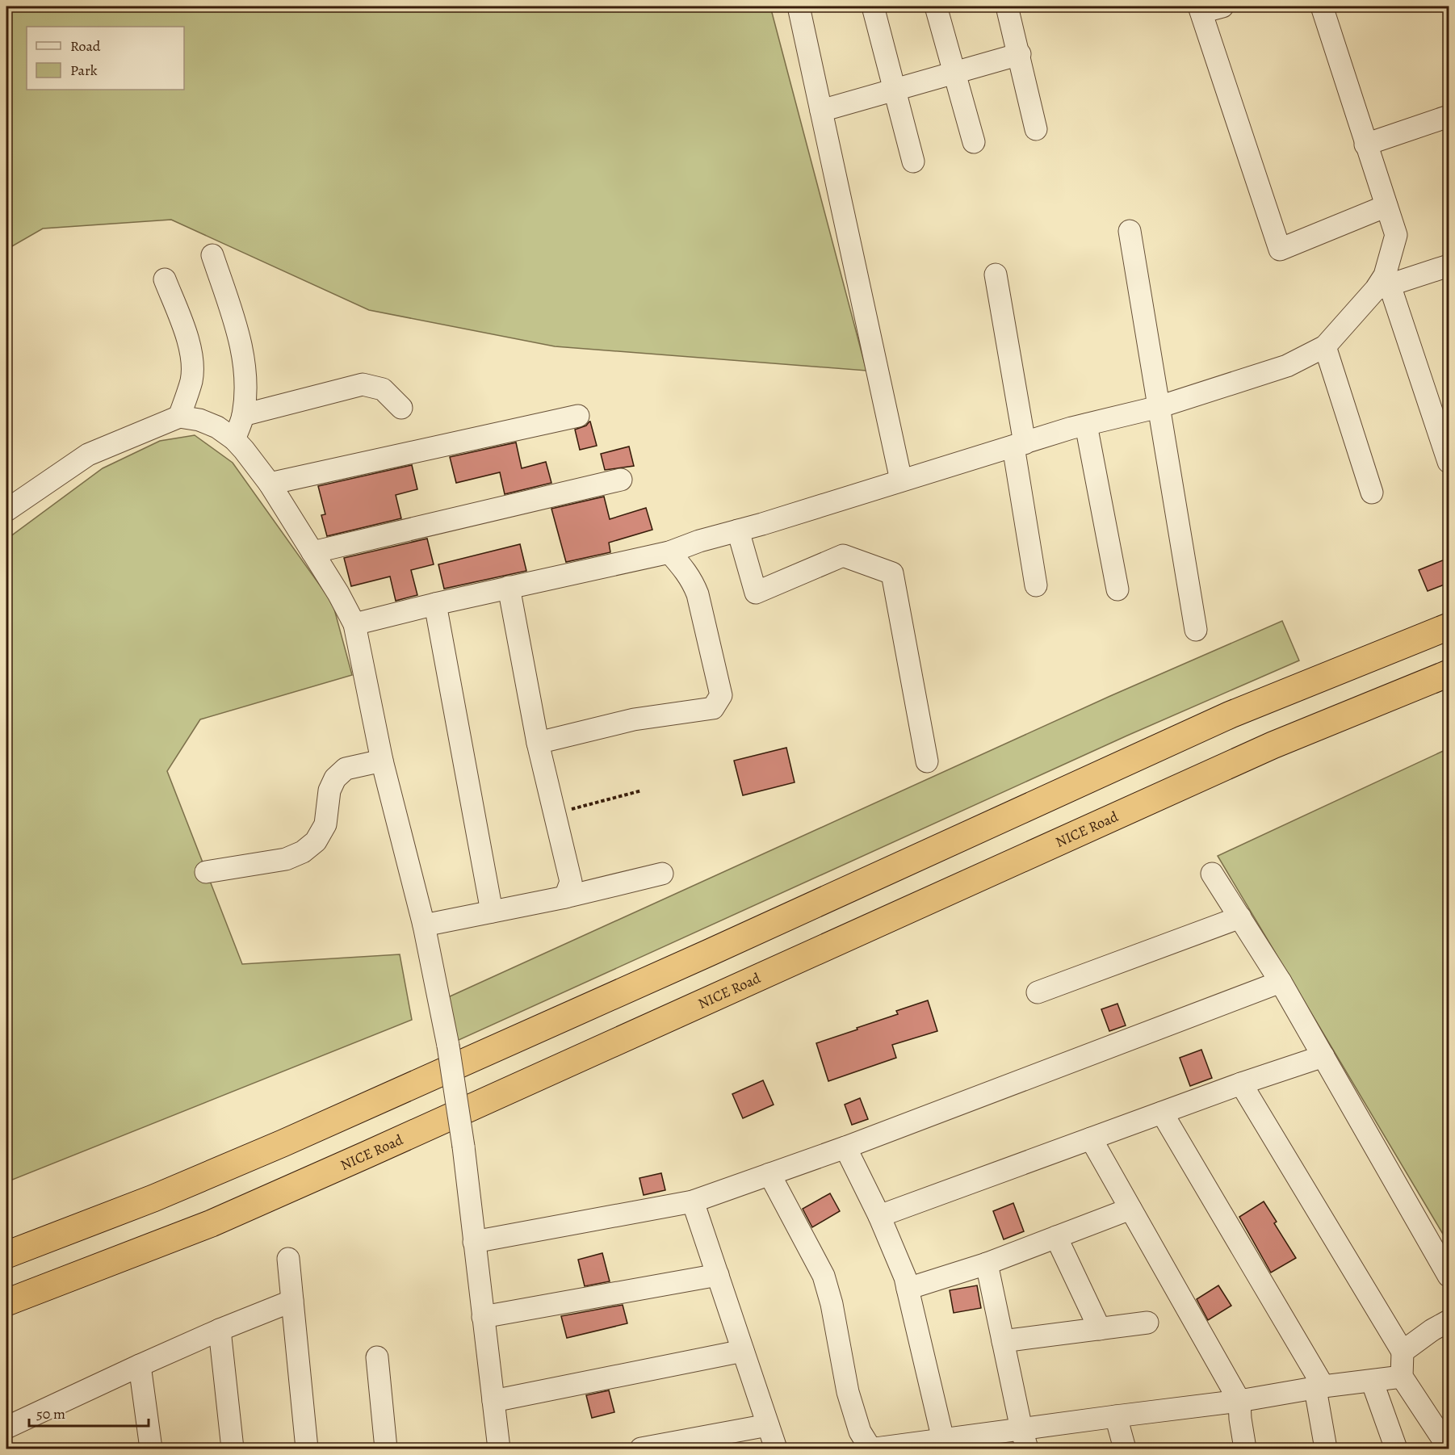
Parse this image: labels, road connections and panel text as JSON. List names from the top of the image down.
{
  "streets": {
    "highway": ["NICE Road"]
  },
  "legend": ["Road", "Park"],
  "scale_bar": "50 m"
}
